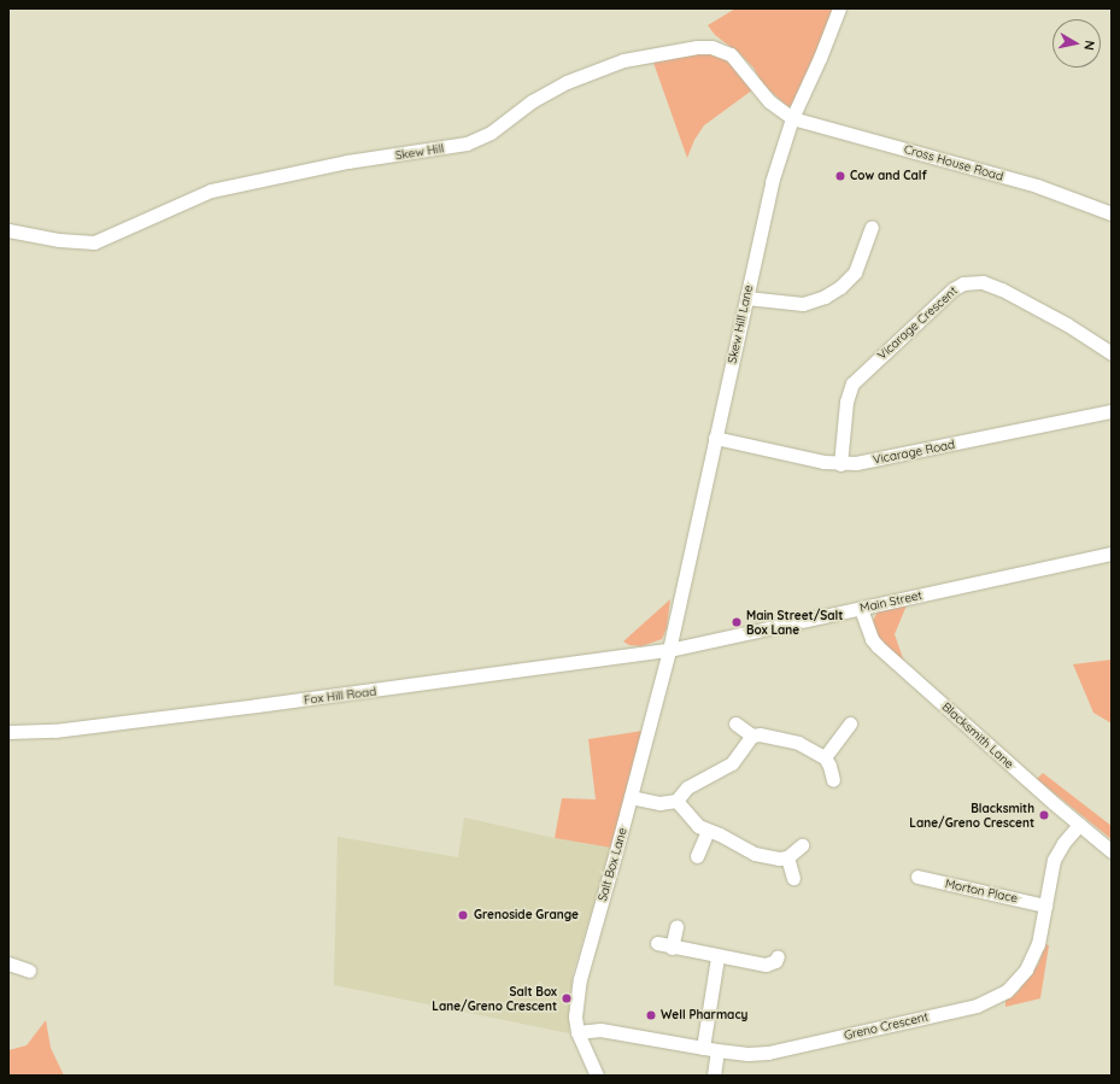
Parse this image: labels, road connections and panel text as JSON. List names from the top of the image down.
{
  "streets": {
    "street": [
      "Skew Hill",
      "Cross House Road",
      "Vicarage Crescent",
      "Skew Hill Lane",
      "Vicarage Road",
      "Main Street",
      "Fox Hill Road",
      "Blacksmith Lane",
      "Salt Box Lane",
      "Morton Place",
      "Greno Crescent"
    ]
  },
  "crossings": [
    ["Skew Hill", "Cross House Road"],
    ["Skew Hill", "Skew Hill Lane"],
    ["Cross House Road", "Skew Hill Lane"],
    ["Vicarage Crescent", "Vicarage Road"],
    ["Skew Hill Lane", "Vicarage Road"],
    ["Skew Hill Lane", "Main Street"],
    ["Skew Hill Lane", "Fox Hill Road"],
    ["Skew Hill Lane", "Salt Box Lane"],
    ["Main Street", "Fox Hill Road"],
    ["Main Street", "Blacksmith Lane"],
    ["Main Street", "Salt Box Lane"],
    ["Fox Hill Road", "Salt Box Lane"],
    ["Blacksmith Lane", "Greno Crescent"],
    ["Salt Box Lane", "Greno Crescent"],
    ["Morton Place", "Greno Crescent"]
  ],
  "places": [
    "Cow and Calf",
    "Main Street/Salt Box Lane",
    "Blacksmith Lane/Greno Crescent",
    "Grenoside Grange",
    "Salt Box Lane/Greno Crescent",
    "Well Pharmacy"
  ],
  "north": "right"
}
